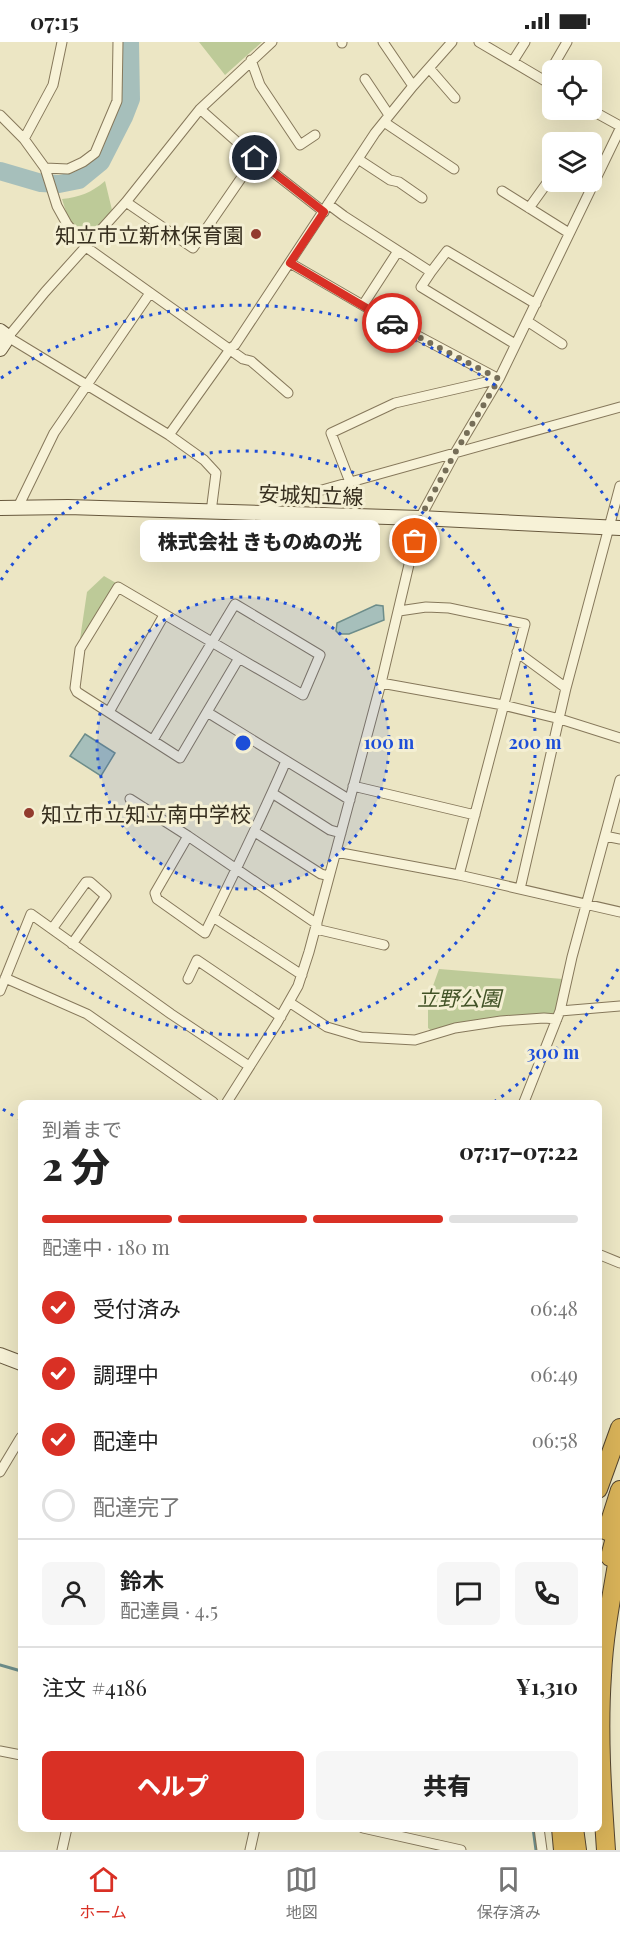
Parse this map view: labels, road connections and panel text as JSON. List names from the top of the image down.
{
  "streets": {
    "main road": ["安城知立線"]
  },
  "parks": ["立野公園"],
  "places": ["知立市立新林保育園", "株式会社 きものぬの光", "知立市立知立南中学校"],
  "page": {
    "status": "07:15",
    "bubble": "株式会社 きものぬの光",
    "heading": ["2 分", "到着まで", "07:17–07:22"],
    "panel": [
      "鈴木",
      "配達員 · 4.5",
      "注文 #4186",
      "¥1,310"
    ],
    "bar": "配達中 · 180 m",
    "list": [
      ["受付済み", "06:48"],
      ["調理中", "06:49"],
      ["配達中", "06:58"],
      "配達完了"
    ],
    "buttons": ["ヘルプ", "共有"],
    "tabs": ["ホーム", "地図", "保存済み"]
  },
  "rings": ["100 m", "200 m", "300 m"]
}
